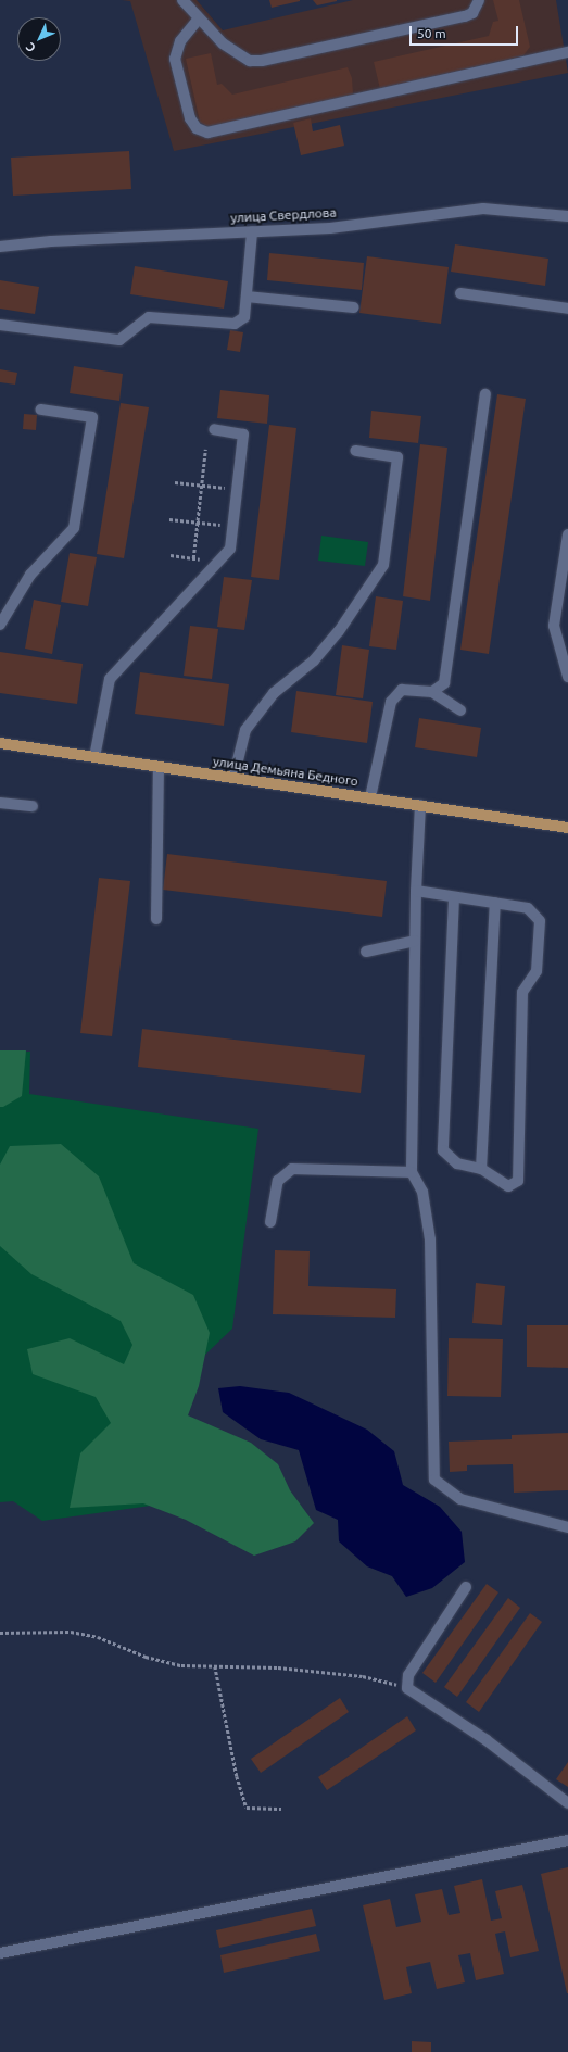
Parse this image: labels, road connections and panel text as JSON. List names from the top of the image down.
{
  "streets": {
    "main road": ["улица Демьяна Бедного"],
    "street": ["улица Свердлова"]
  },
  "scale_bar": "50 m",
  "north": "bottom left"
}
